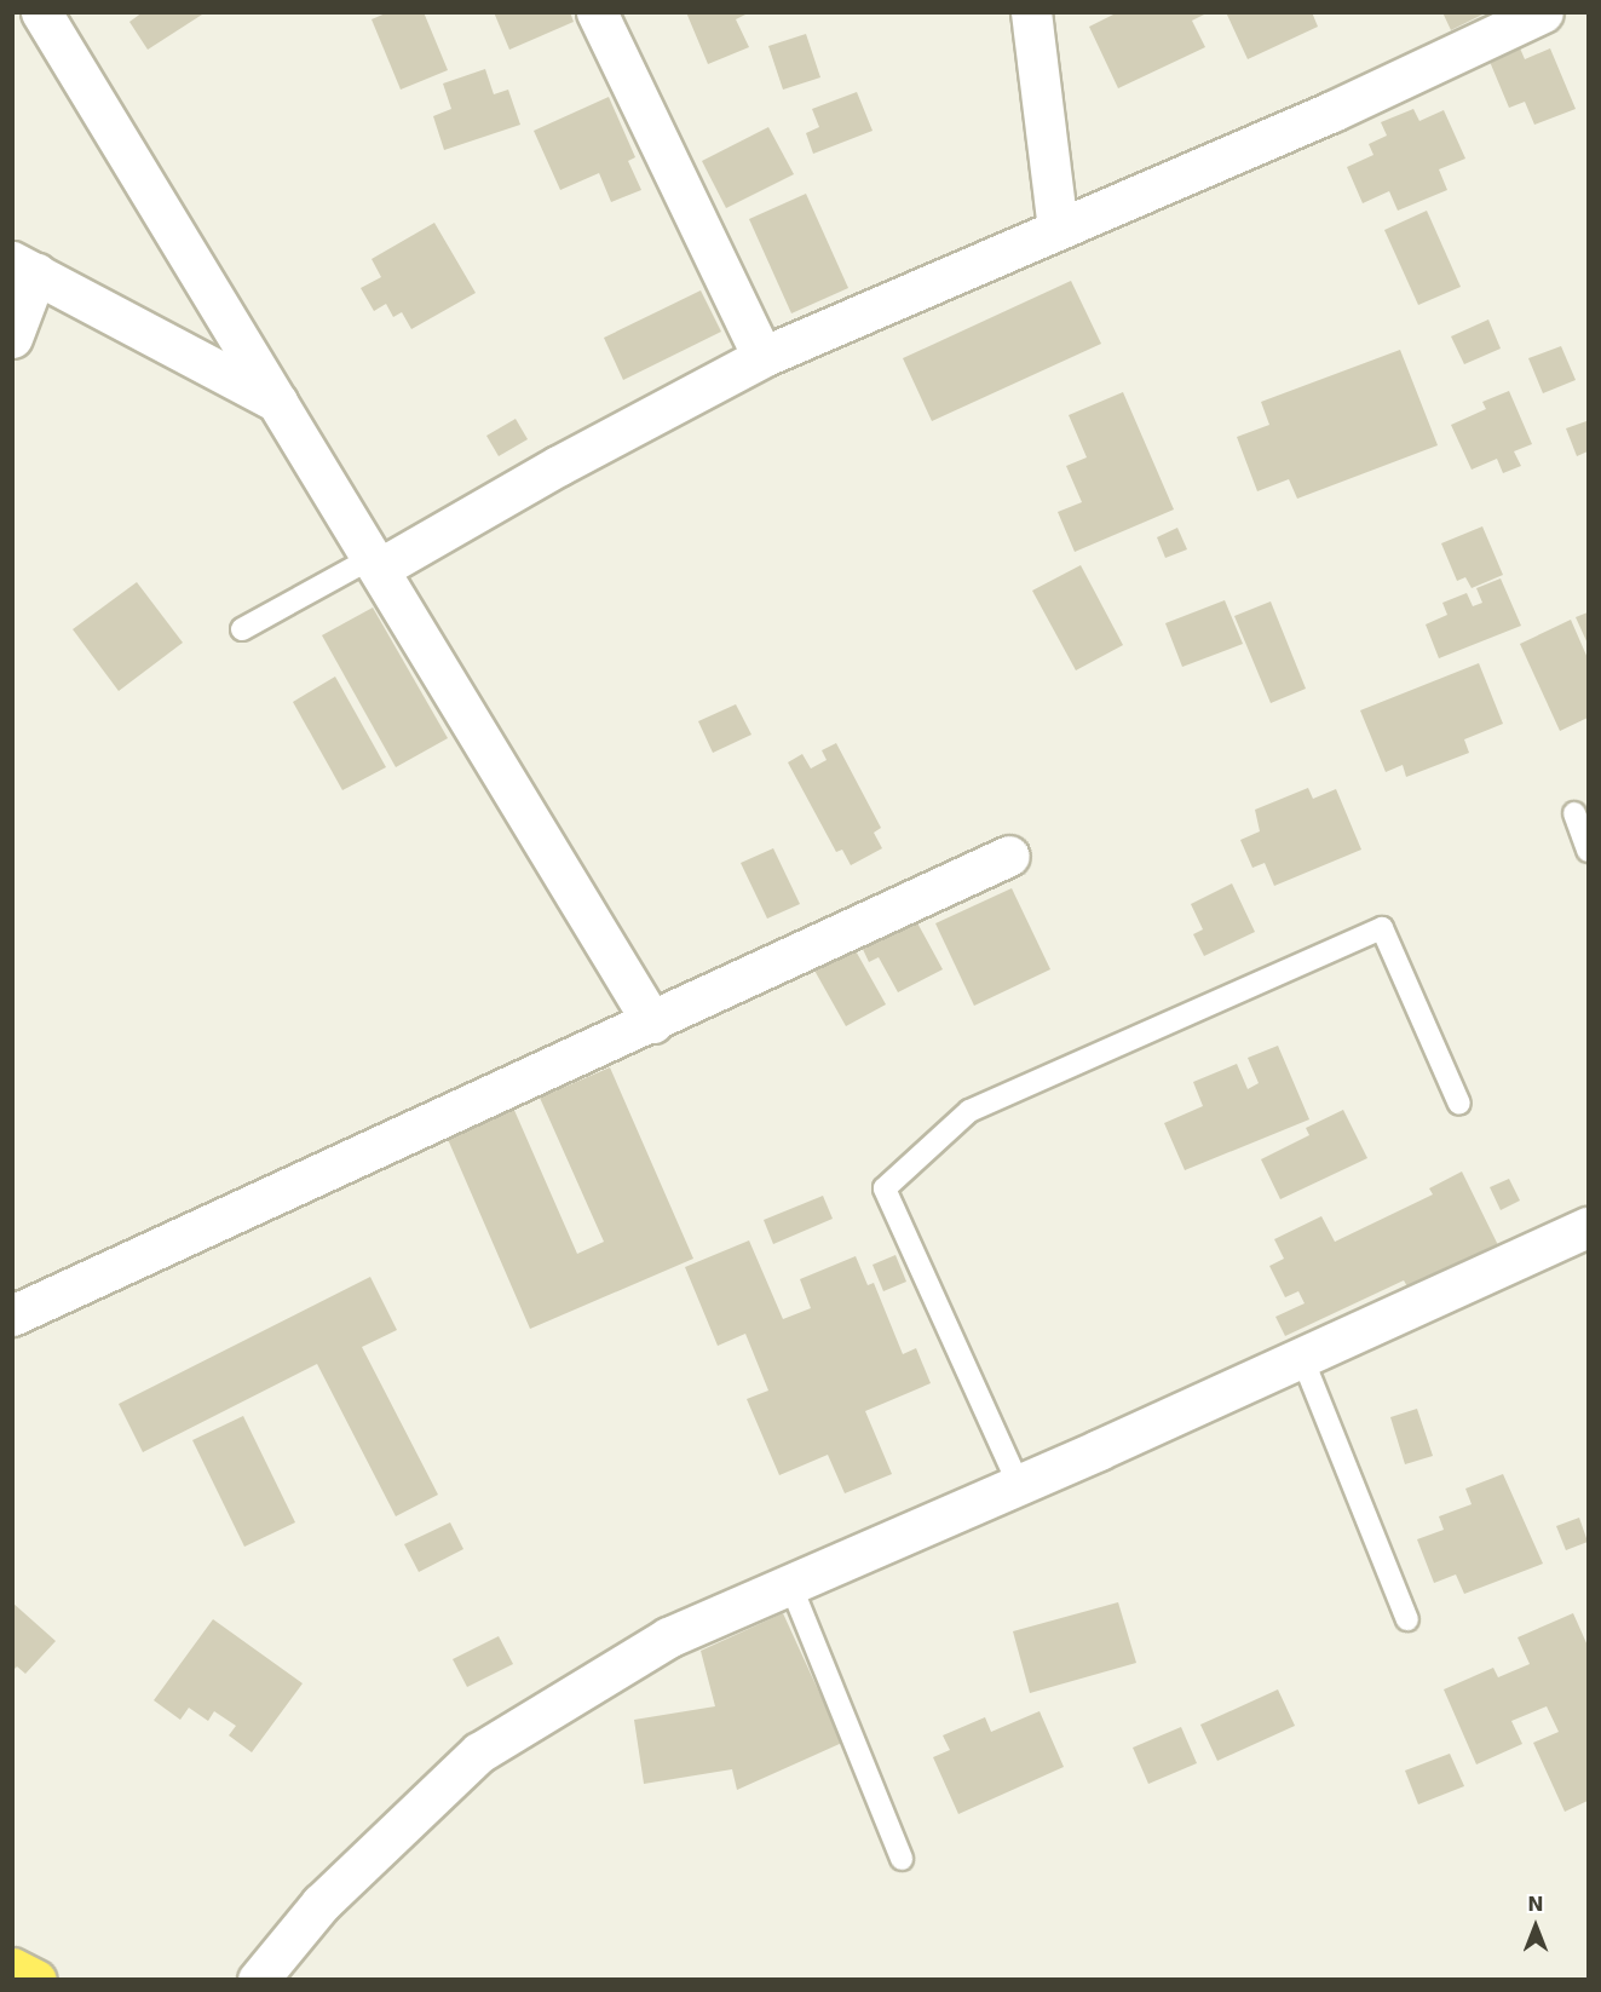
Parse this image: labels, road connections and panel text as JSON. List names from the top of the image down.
{
  "north": "top"
}
